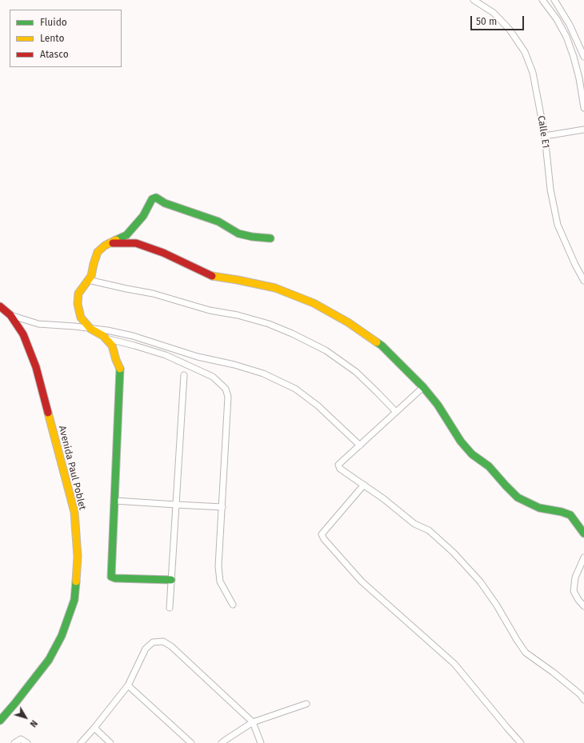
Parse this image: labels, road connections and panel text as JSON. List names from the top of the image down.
{
  "streets": {
    "street": ["Calle E1", "Avenida Paul Poblet"]
  },
  "legend": ["Fluido", "Lento", "Atasco"],
  "scale_bar": "50 m",
  "north": "bottom right"
}
